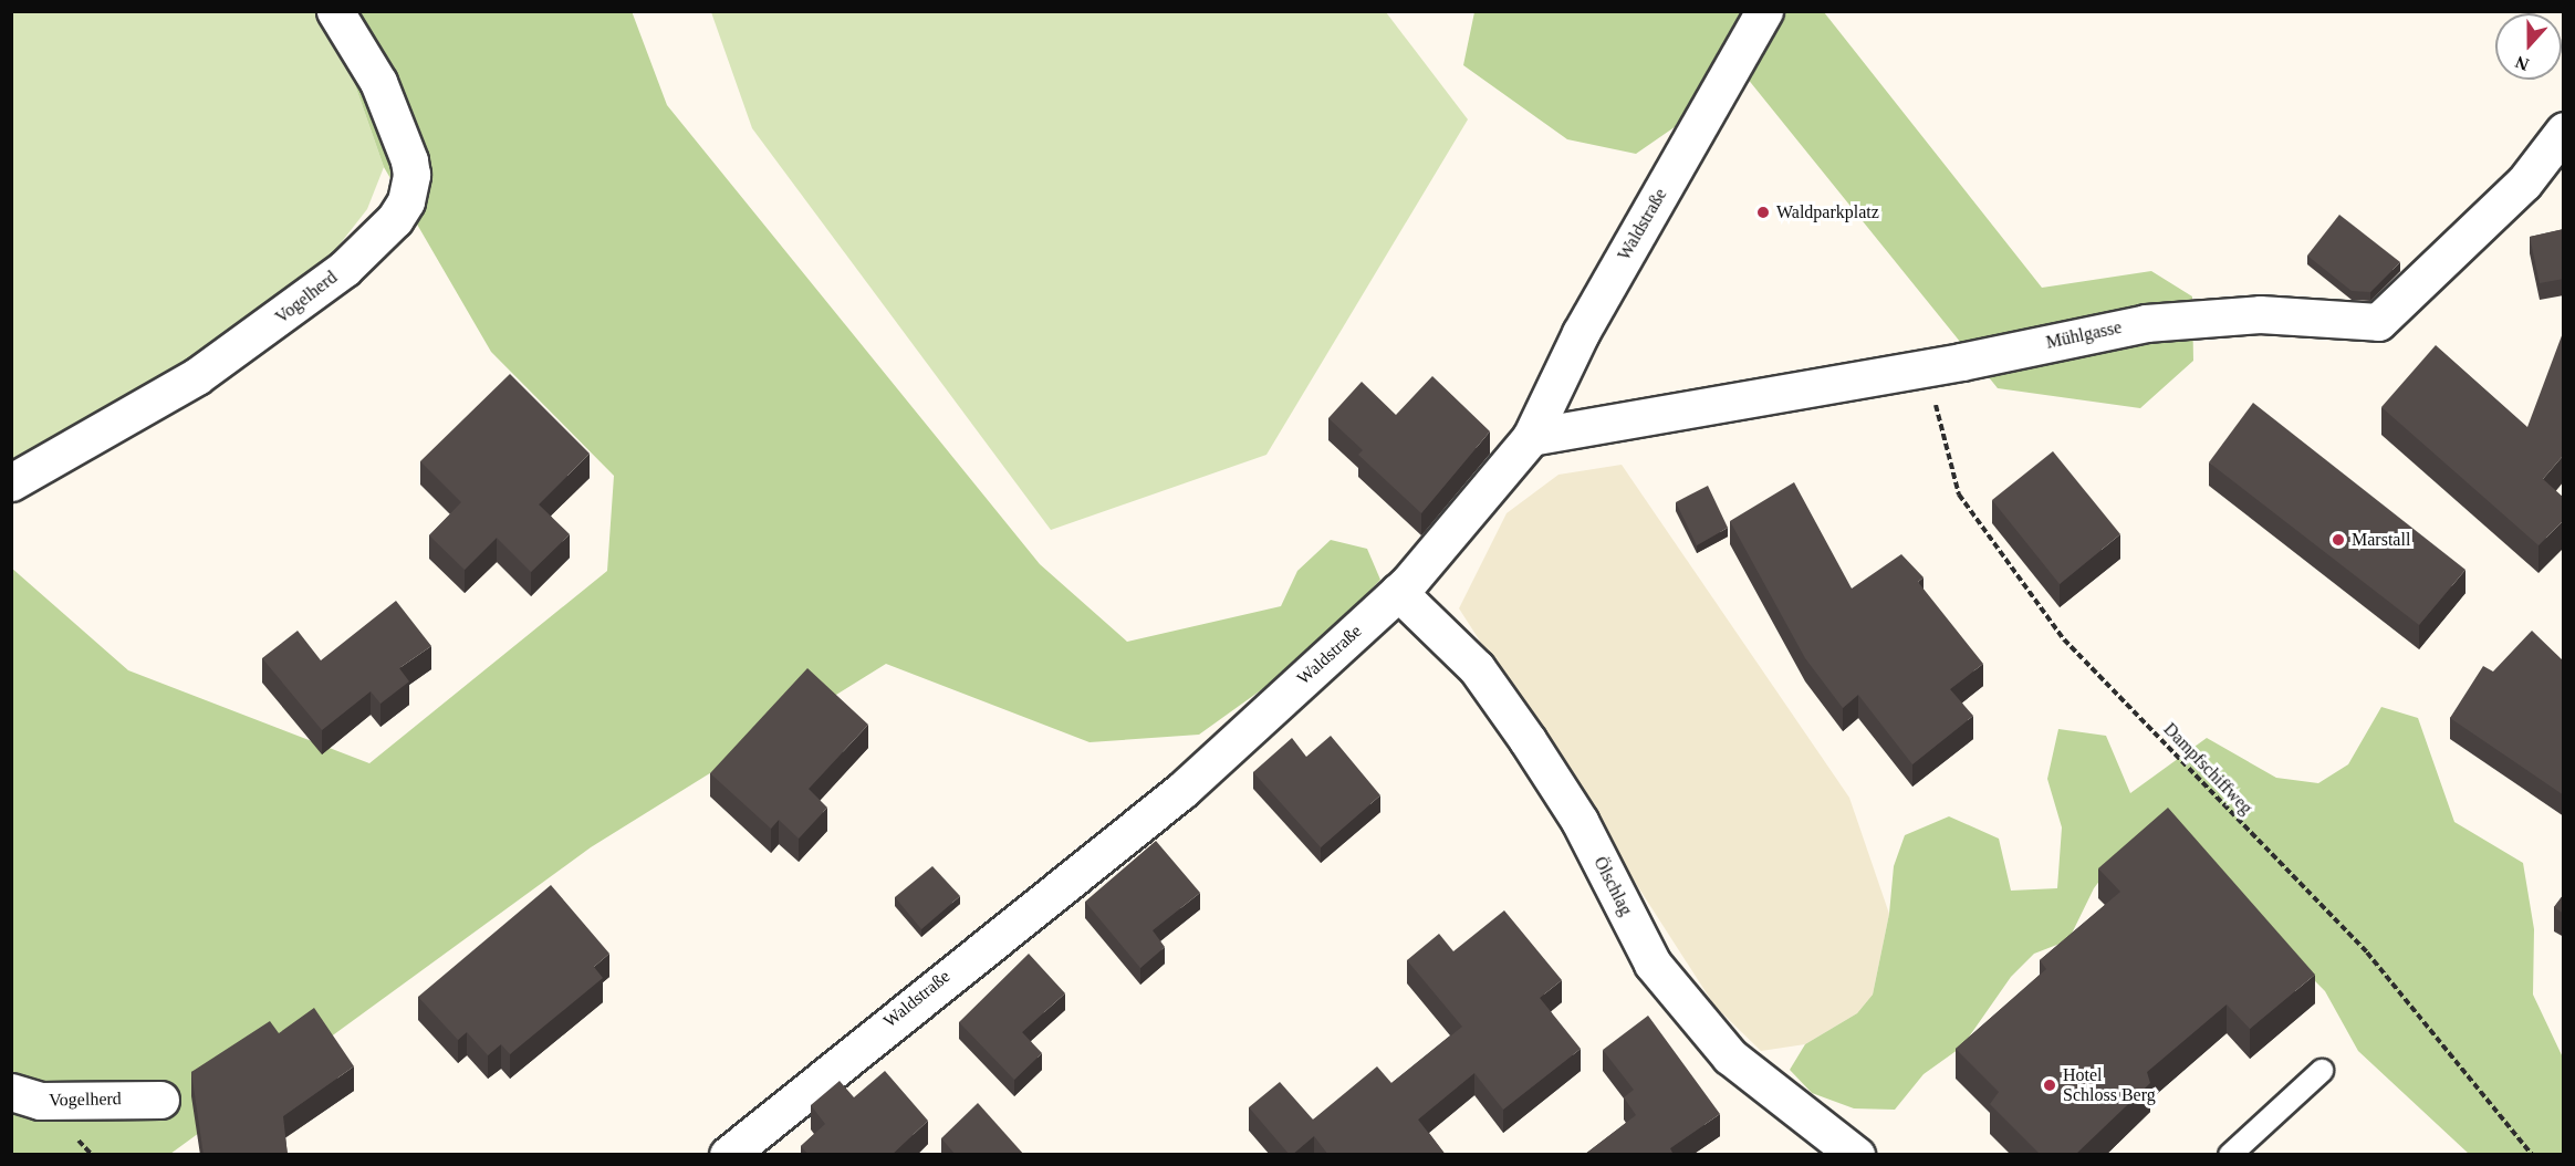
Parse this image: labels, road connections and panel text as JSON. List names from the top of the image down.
{
  "streets": {
    "street": [
      "Waldstraße",
      "Vogelherd",
      "Mühlgasse",
      "Ölschlag"
    ],
    "path": ["Dampfschiffweg"]
  },
  "crossings": [
    ["Waldstraße", "Mühlgasse"],
    ["Waldstraße", "Ölschlag"],
    ["Mühlgasse", "Dampfschiffweg"]
  ],
  "places": ["Waldparkplatz", "Marstall", "Hotel Schloss Berg"],
  "north": "bottom"
}
